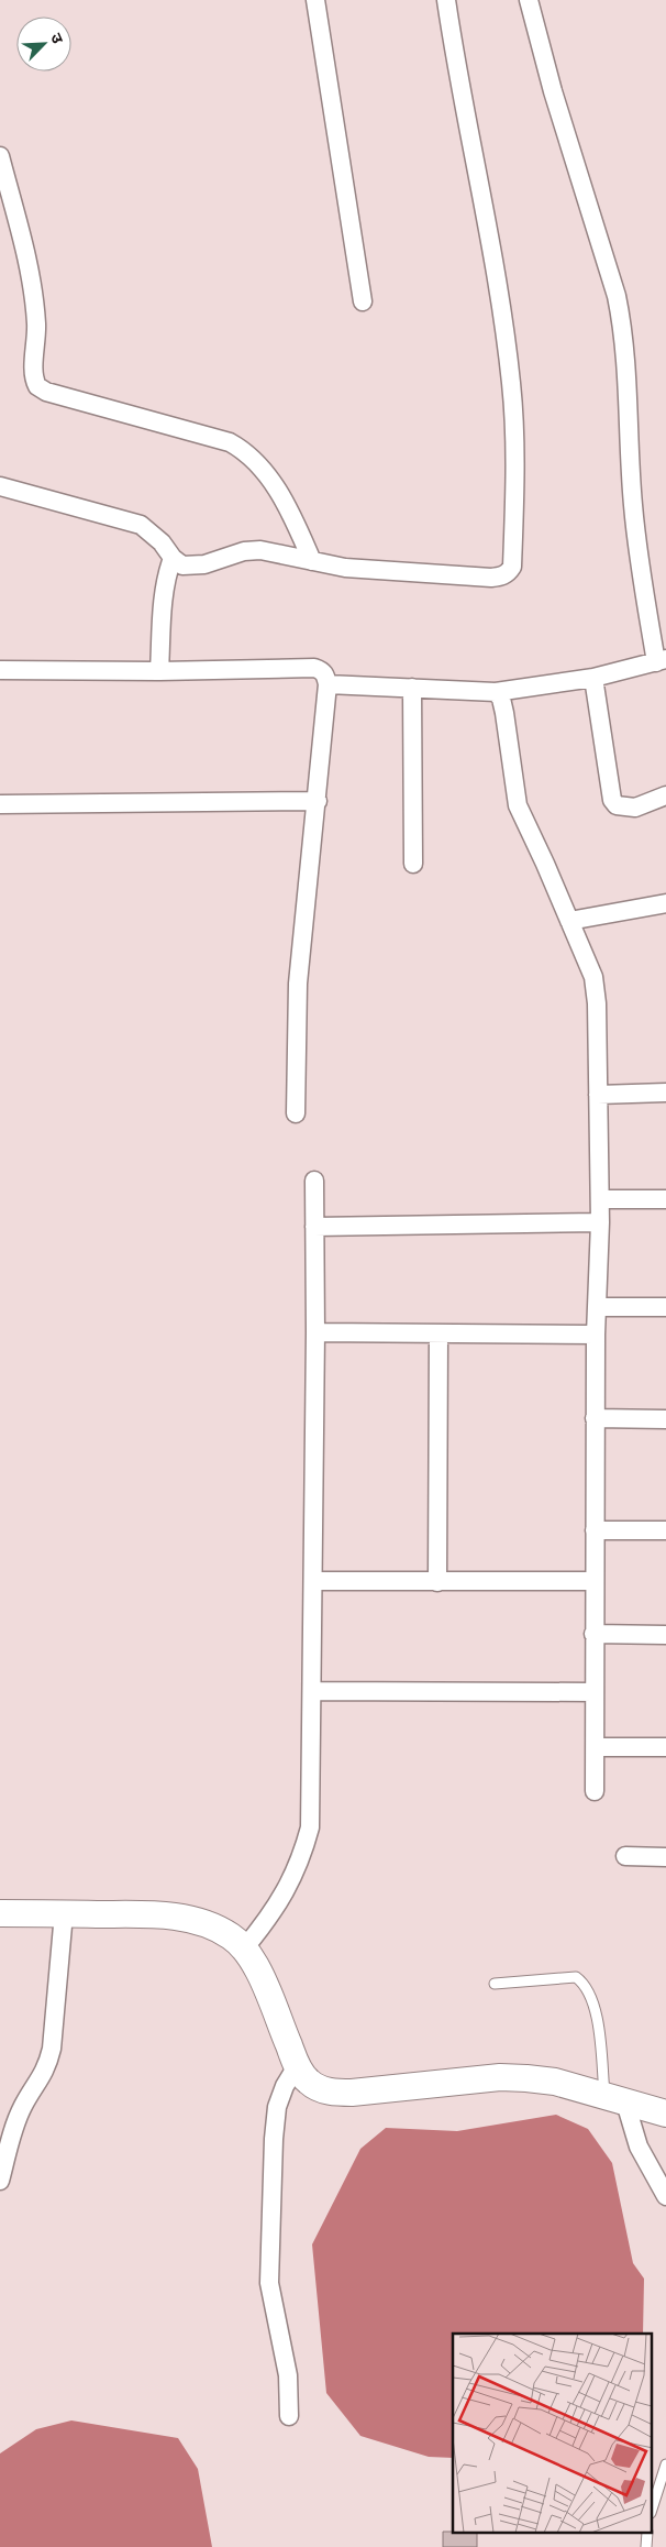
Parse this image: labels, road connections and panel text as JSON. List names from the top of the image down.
{
  "north": "top right"
}
